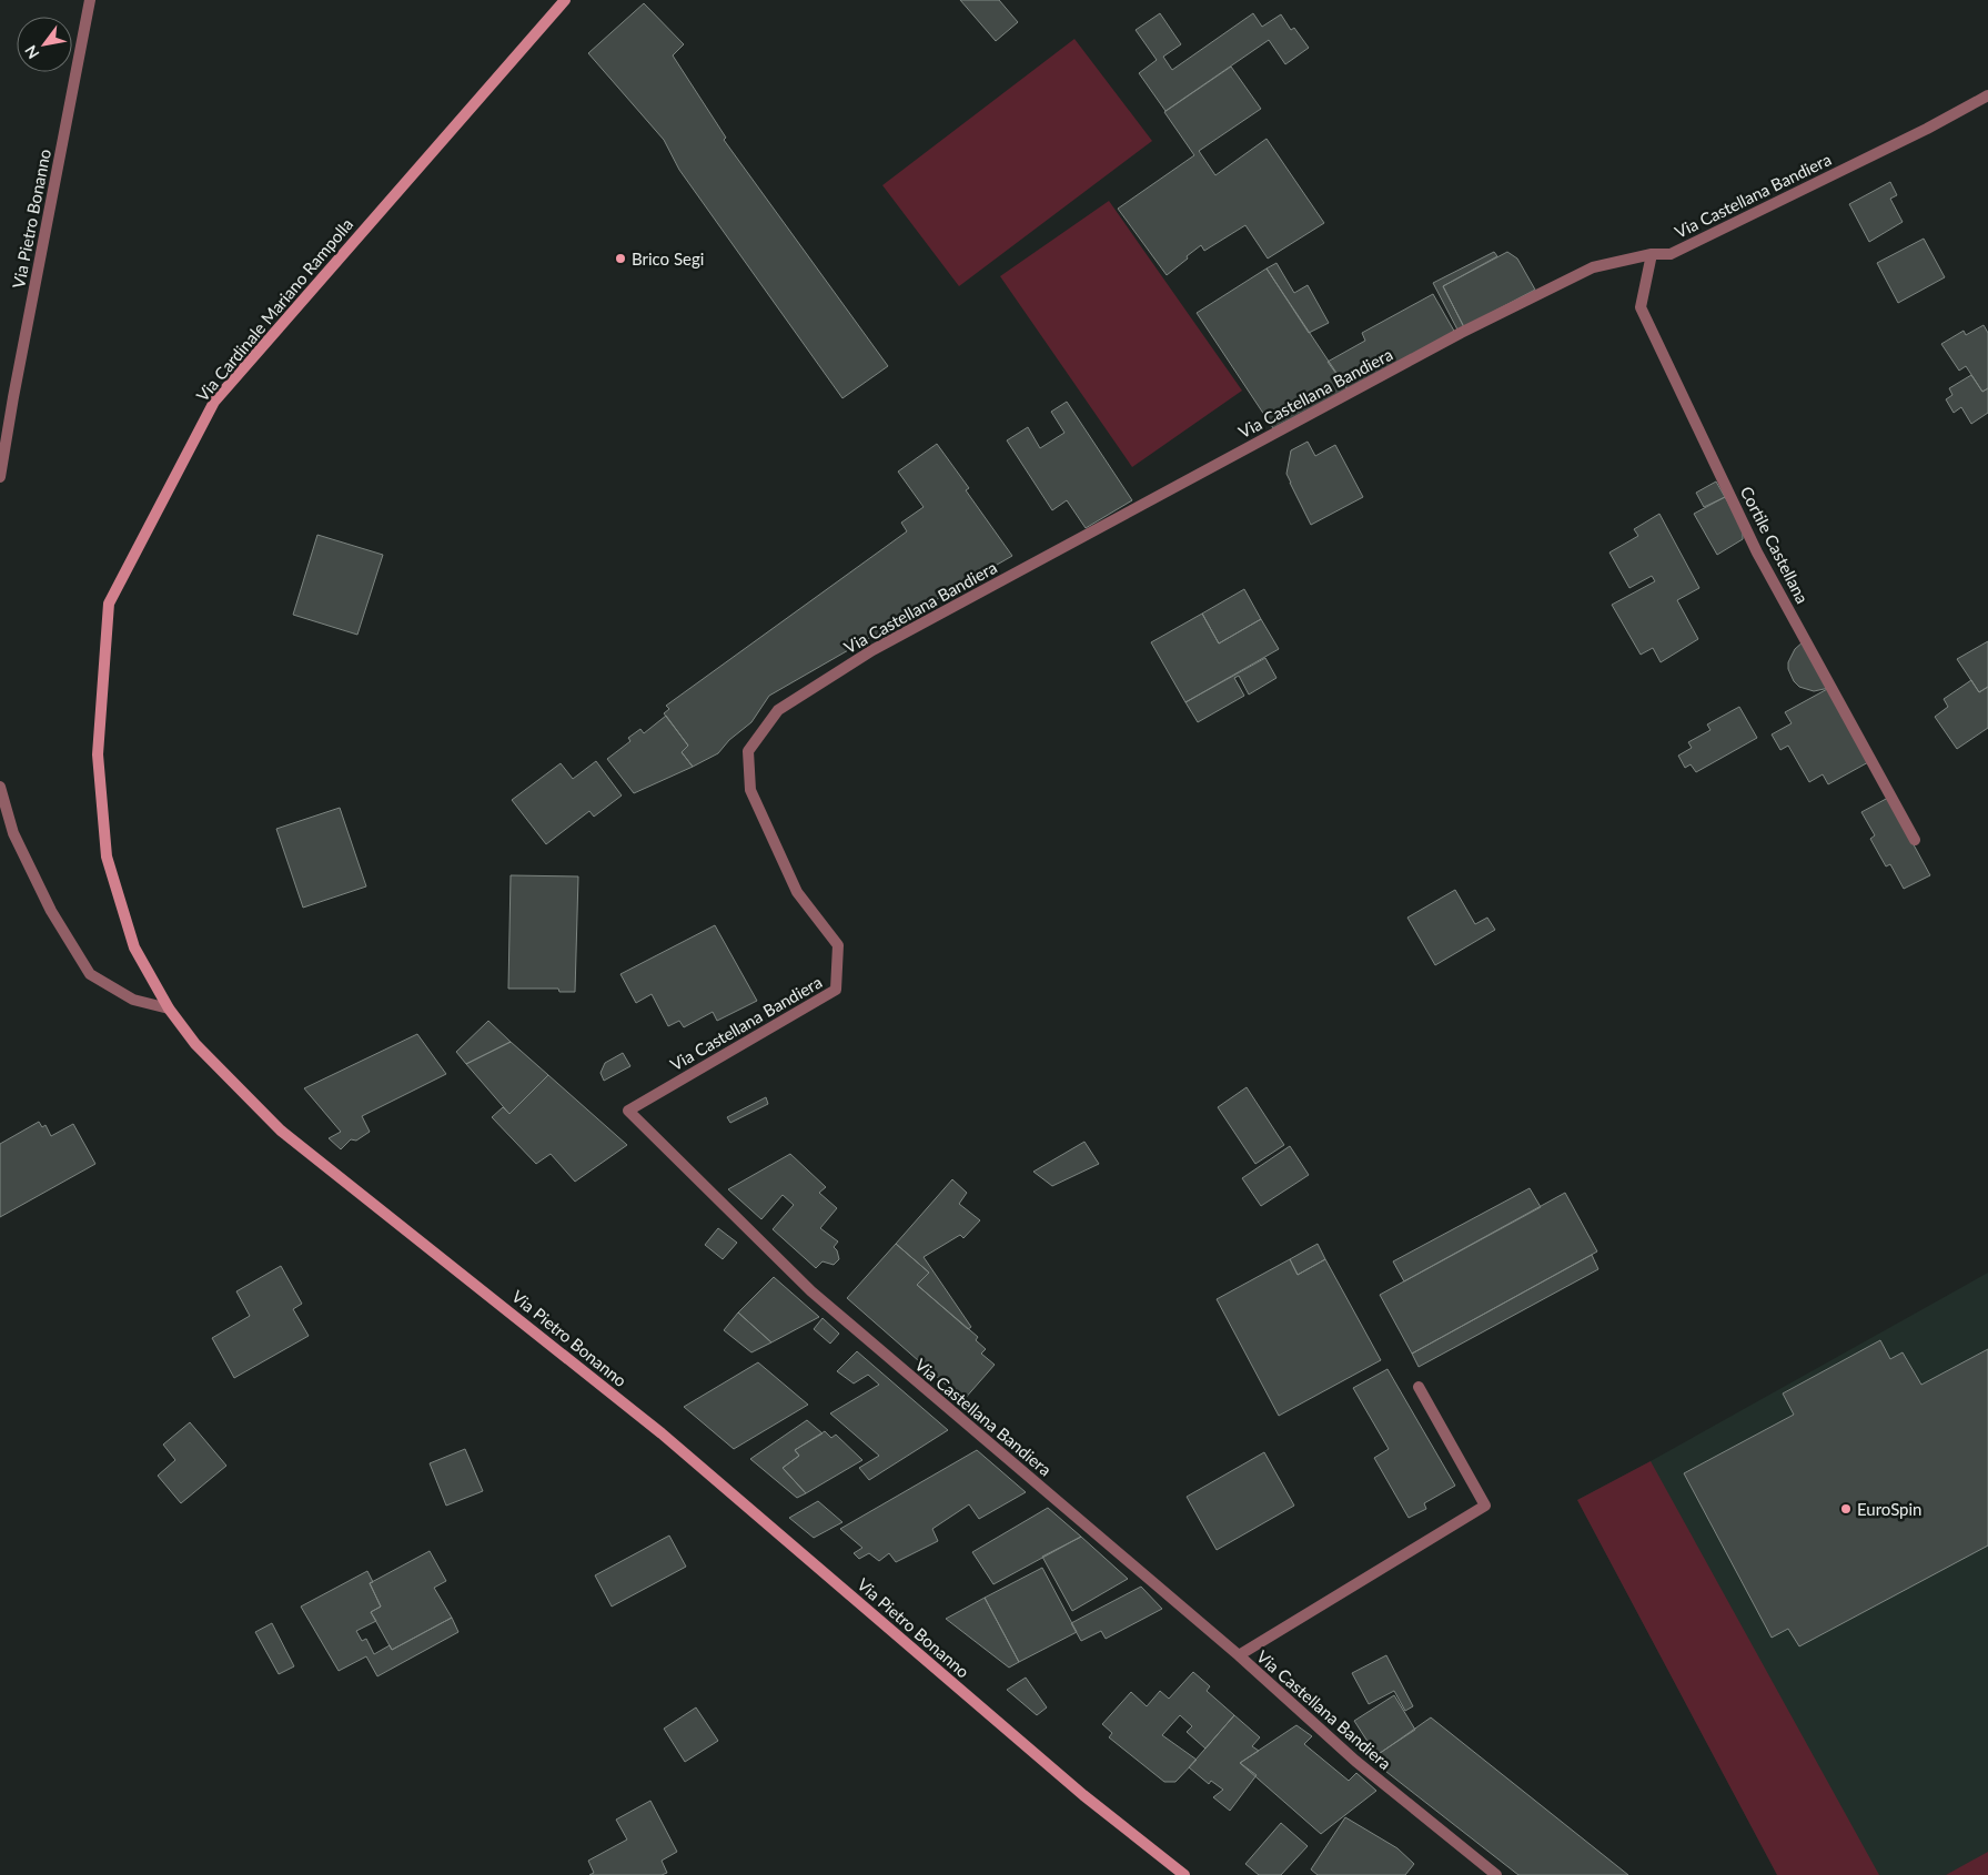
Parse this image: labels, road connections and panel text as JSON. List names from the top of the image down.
{
  "streets": {
    "street": [
      "Via Castellana Bandiera",
      "Via Pietro Bonanno",
      "Via Cardinale Mariano Rampolla",
      "Cortile Castellana"
    ]
  },
  "crossings": [
    ["Via Castellana Bandiera", "Cortile Castellana"],
    ["Via Pietro Bonanno", "Via Cardinale Mariano Rampolla"]
  ],
  "places": ["Brico Segi", "EuroSpin"],
  "north": "bottom left"
}
